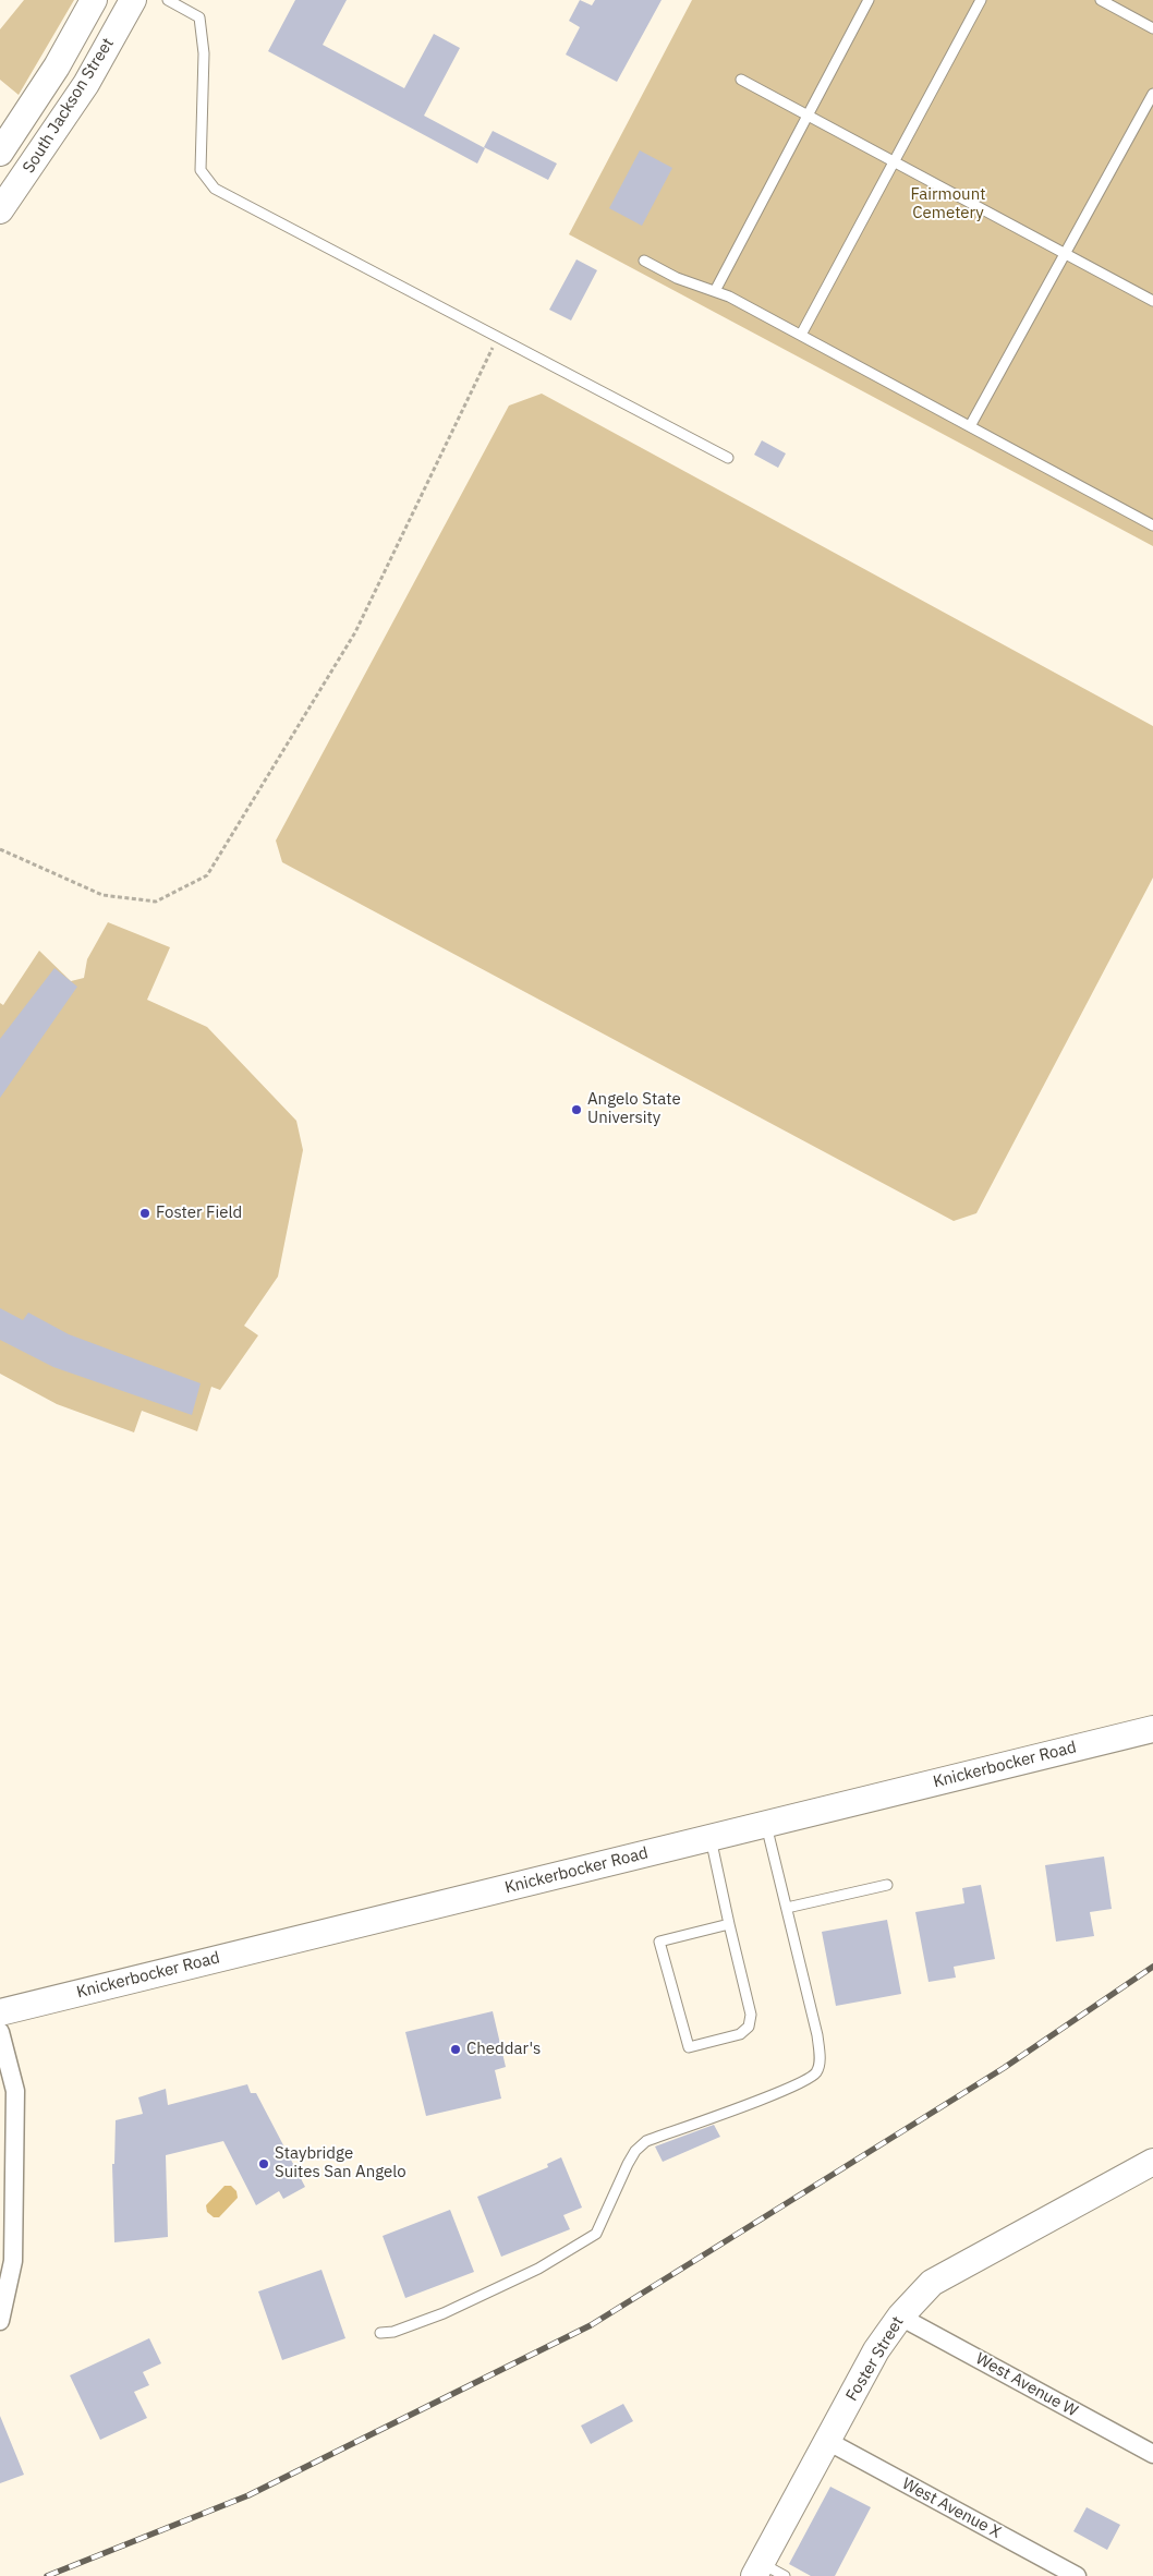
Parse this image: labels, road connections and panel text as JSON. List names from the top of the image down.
{
  "streets": {
    "main road": ["South Jackson Street", "Knickerbocker Road", "Foster Street"],
    "street": ["West Avenue W", "West Avenue X"]
  },
  "crossings": [
    ["Foster Street", "West Avenue W"],
    ["Foster Street", "West Avenue X"]
  ],
  "parks": ["Fairmount Cemetery"],
  "places": [
    "Angelo State University",
    "Foster Field",
    "Cheddar's",
    "Staybridge Suites San Angelo"
  ]
}
